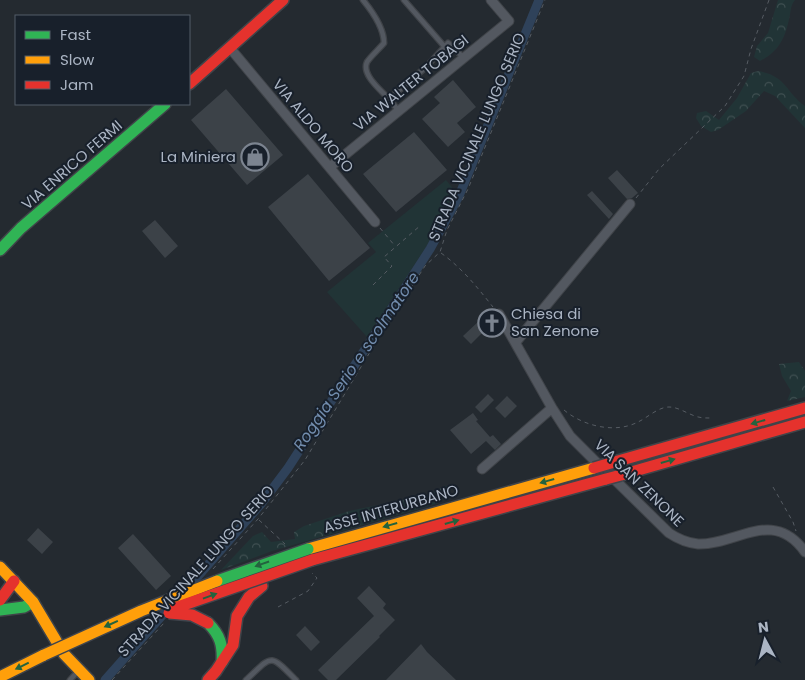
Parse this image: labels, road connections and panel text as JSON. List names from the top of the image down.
{
  "streets": {
    "main road": ["VIA ENRICO FERMI", "ASSE INTERURBANO"],
    "street": ["VIA WALTER TOBAGI", "VIA ALDO MORO", "VIA SAN ZENONE"],
    "path": ["STRADA VICINALE LUNGO SERIO"]
  },
  "crossings": [
    ["VIA WALTER TOBAGI", "VIA ALDO MORO"],
    ["STRADA VICINALE LUNGO SERIO", "ASSE INTERURBANO"]
  ],
  "water": ["Roggia Serio e scolmatore"],
  "places": {
    "shop": ["La Miniera"],
    "church": ["Chiesa di San Zenone"]
  },
  "legend": ["Fast", "Slow", "Jam"],
  "north": "top"
}
